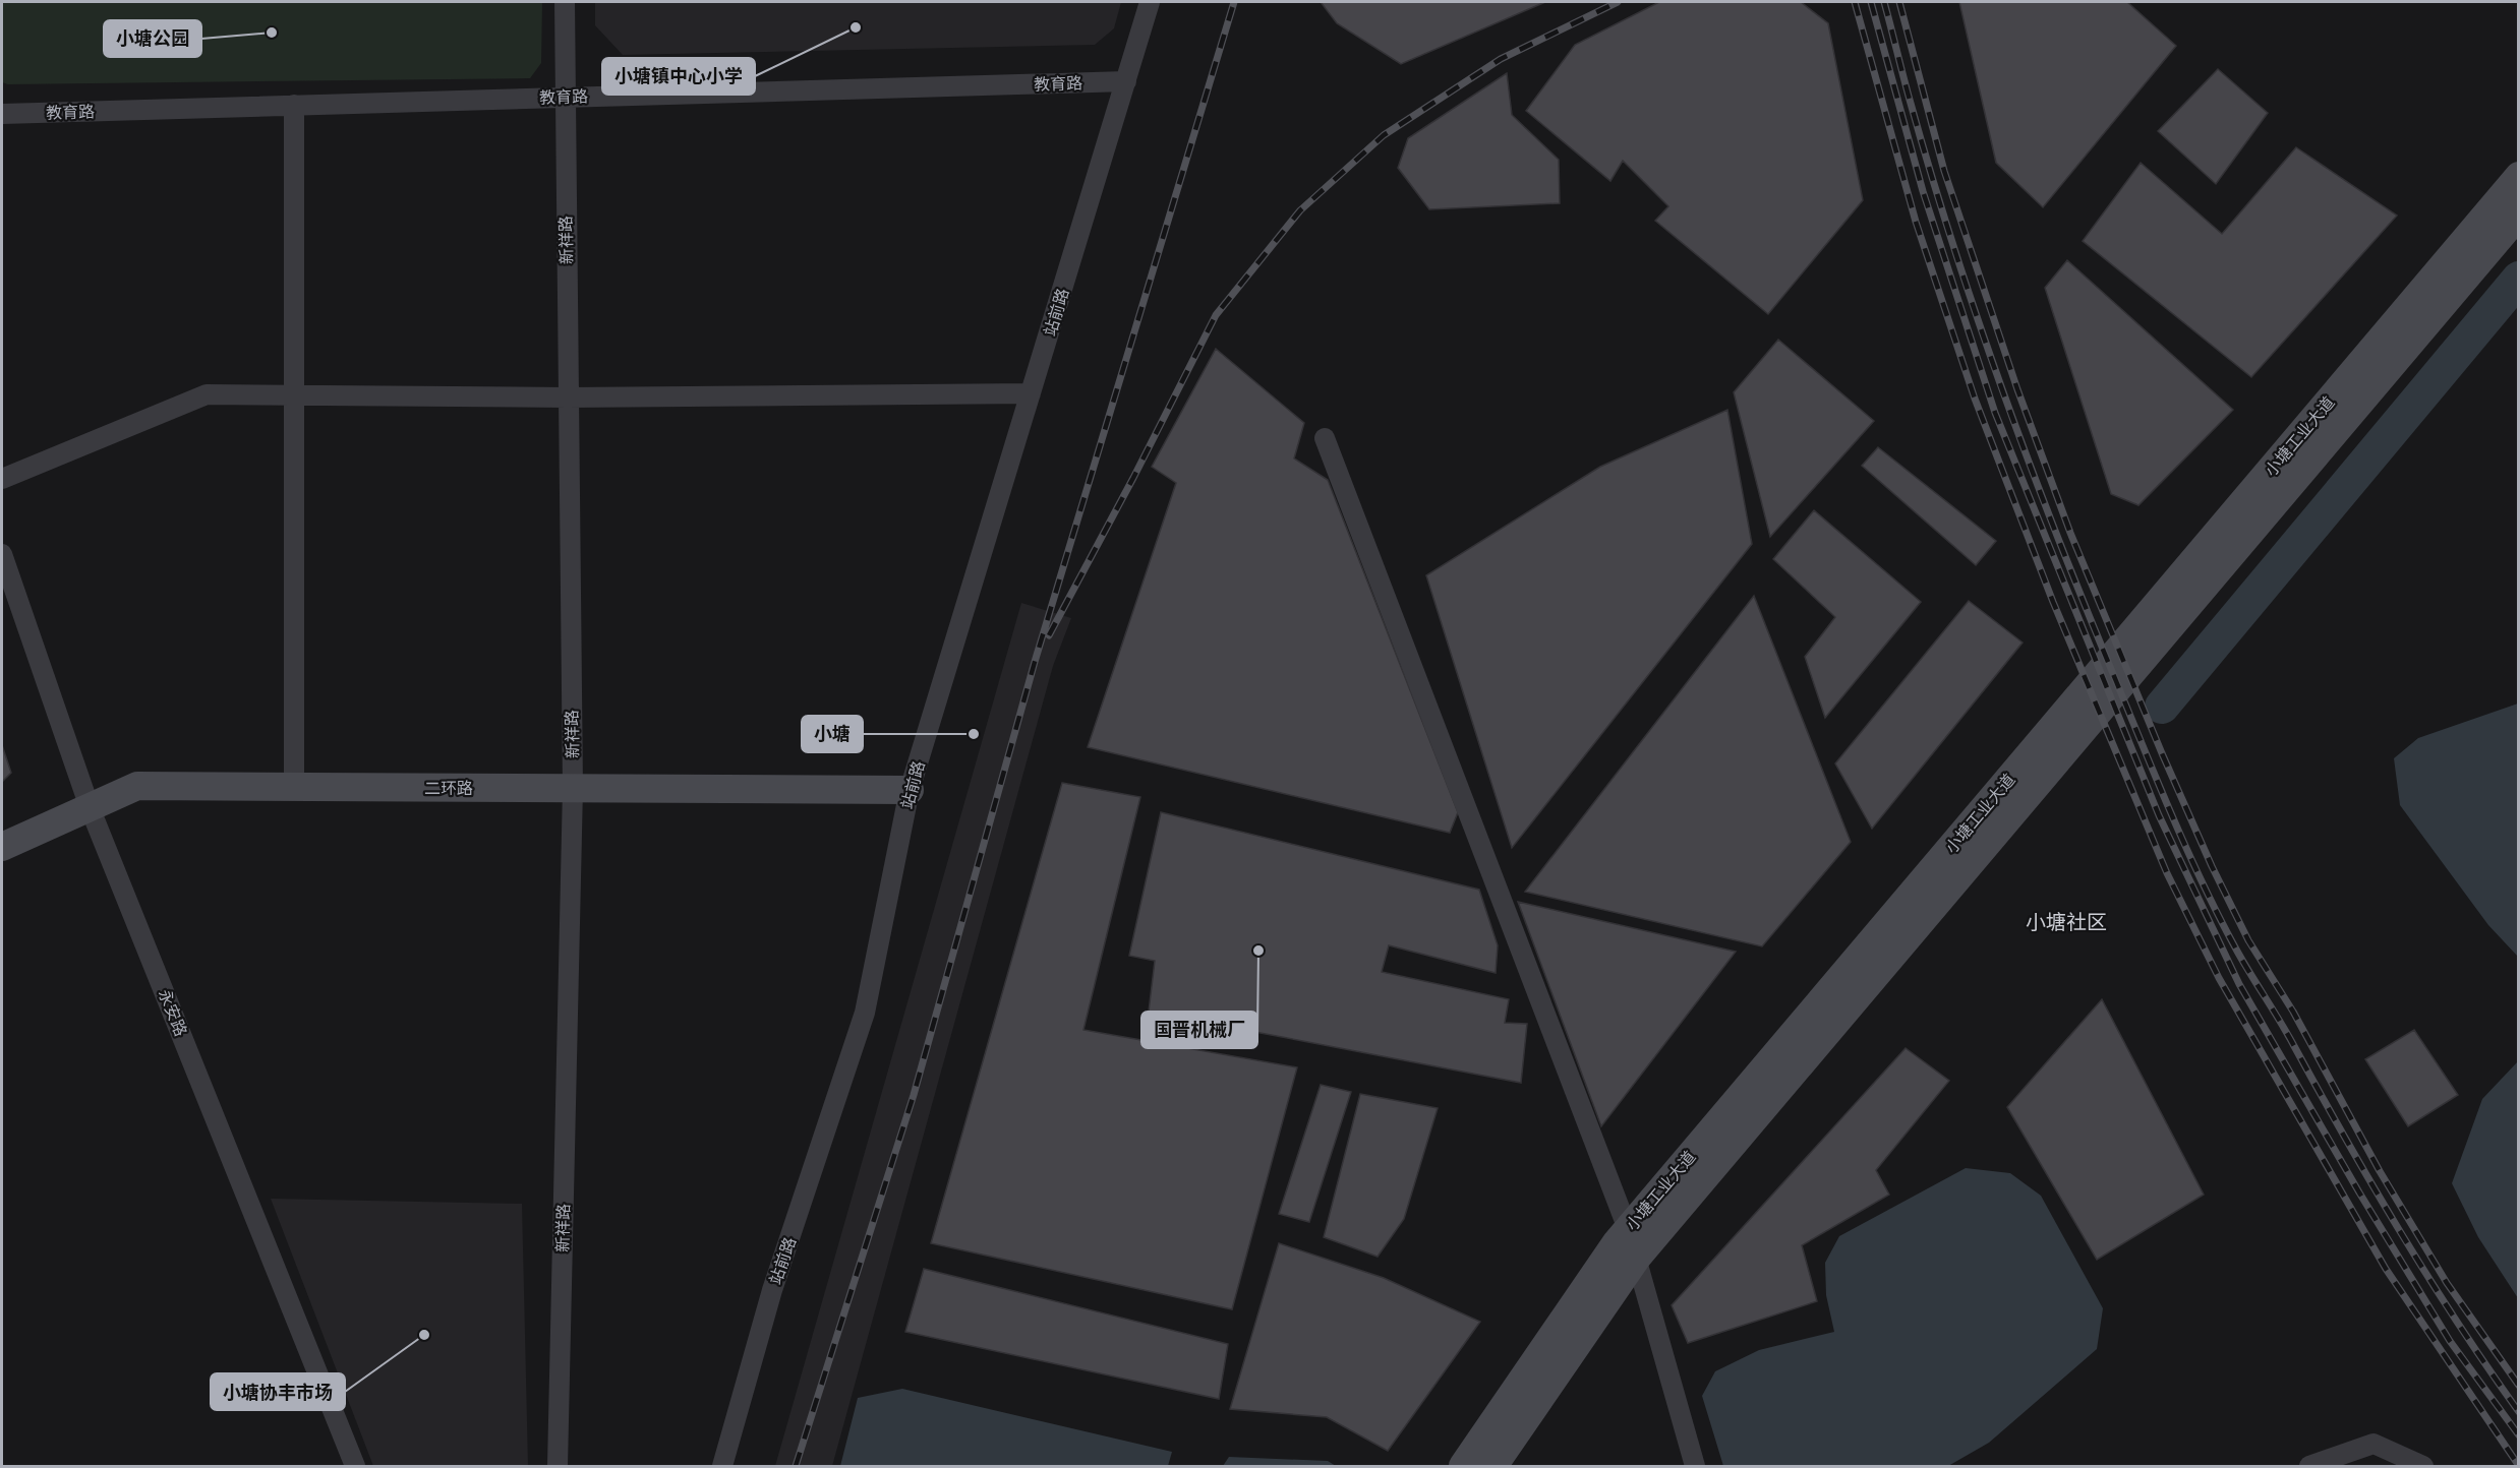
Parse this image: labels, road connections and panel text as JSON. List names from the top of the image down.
{
  "streets": {
    "main road": ["小塘工业大道", "二环路"],
    "street": [
      "教育路",
      "新祥路",
      "站前路",
      "永安路"
    ]
  },
  "crossings": [
    ["教育路", "新祥路"],
    ["教育路", "站前路"],
    ["新祥路", "二环路"],
    ["站前路", "二环路"],
    ["二环路", "永安路"]
  ],
  "districts": ["小塘社区"],
  "places": [
    "小塘镇中心小学",
    "小塘公园",
    "小塘",
    "国晋机械厂",
    "小塘协丰市场"
  ]
}
